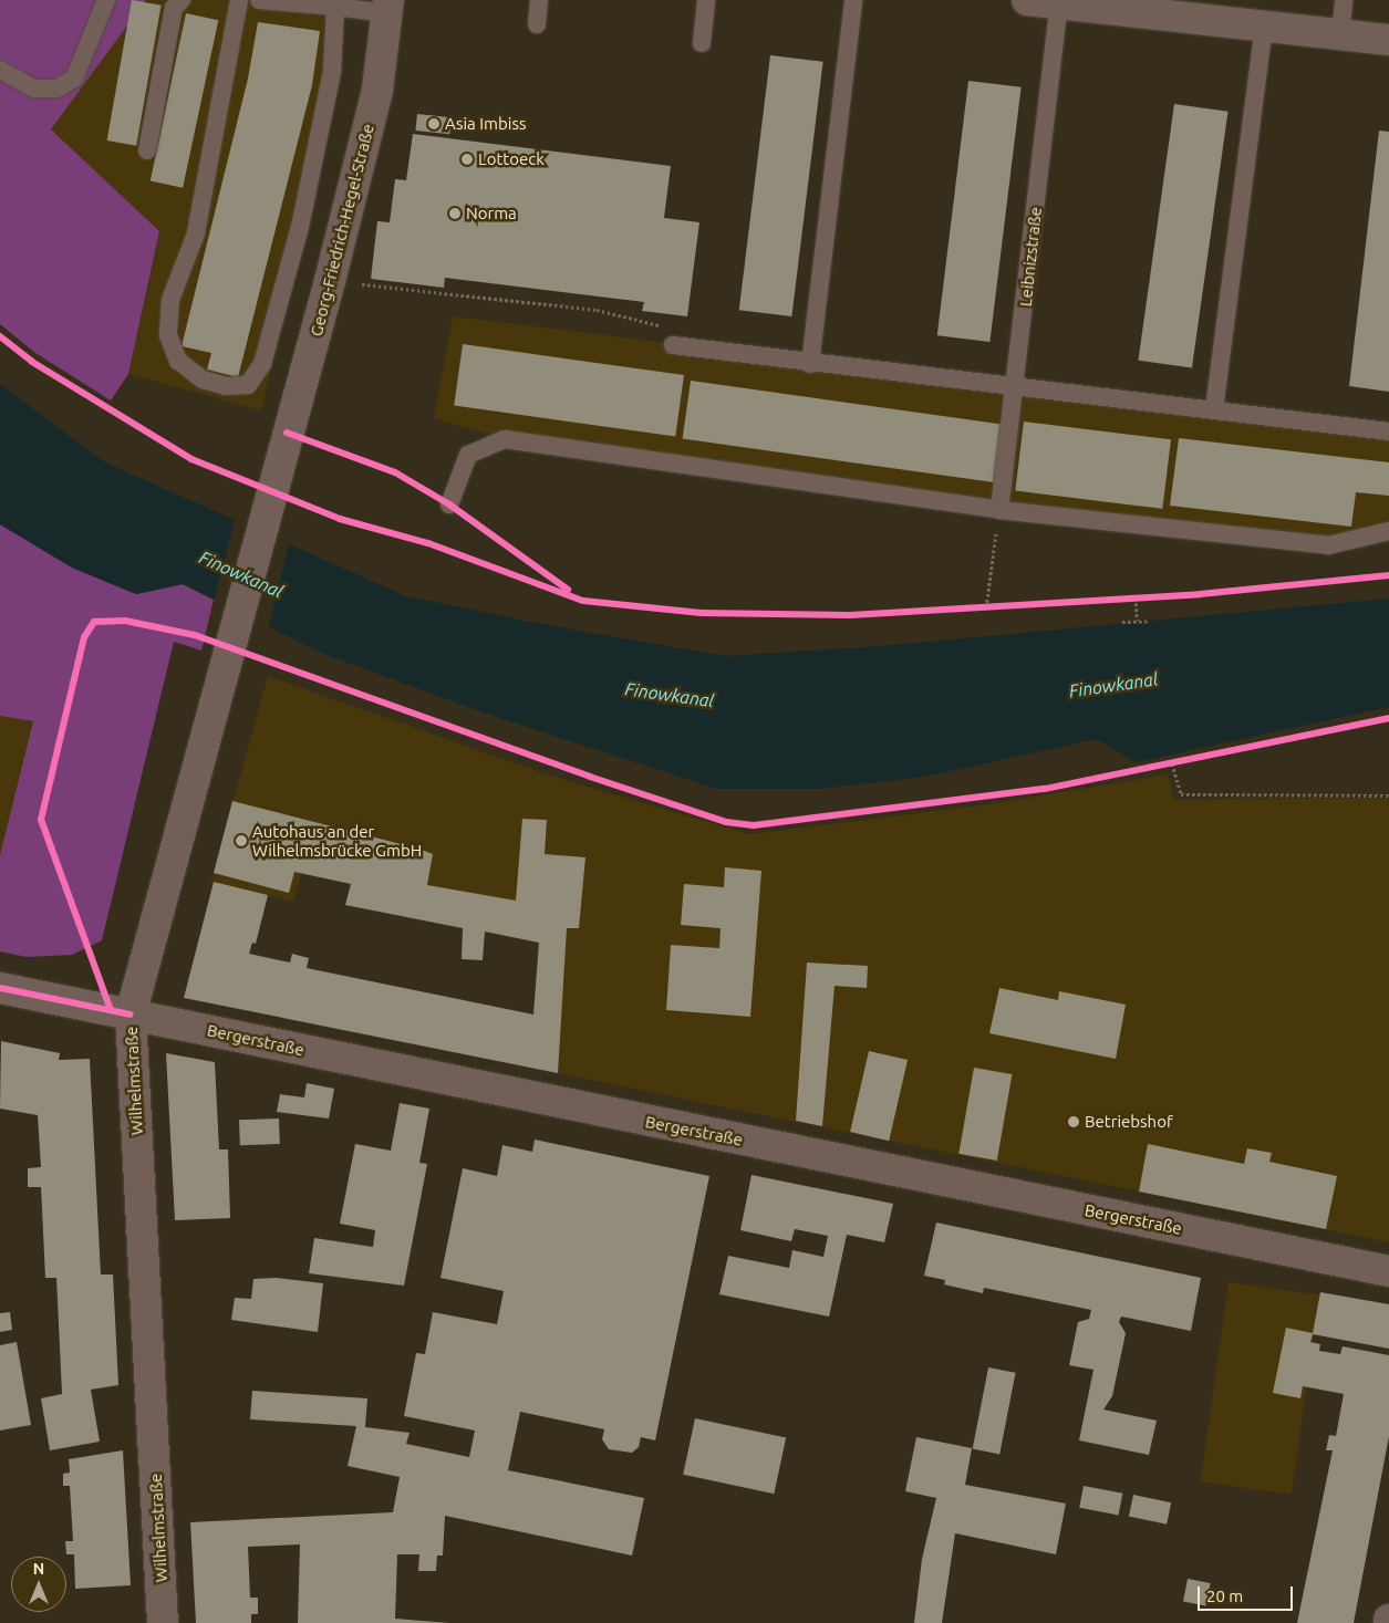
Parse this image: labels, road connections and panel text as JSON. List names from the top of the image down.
{
  "streets": {
    "street": ["Georg-Friedrich-Hegel-Straße", "Bergerstraße", "Wilhelmstraße"],
    "lane": ["Leibnizstraße"]
  },
  "crossings": [
    ["Georg-Friedrich-Hegel-Straße", "Wilhelmstraße"],
    ["Bergerstraße", "Wilhelmstraße"]
  ],
  "water": ["Finowkanal"],
  "places": [
    "Asia Imbiss",
    "Lottoeck",
    "Norma",
    "Autohaus an der Wilhelmsbrücke GmbH",
    "Betriebshof"
  ],
  "scale_bar": "20 m",
  "north": "top"
}
